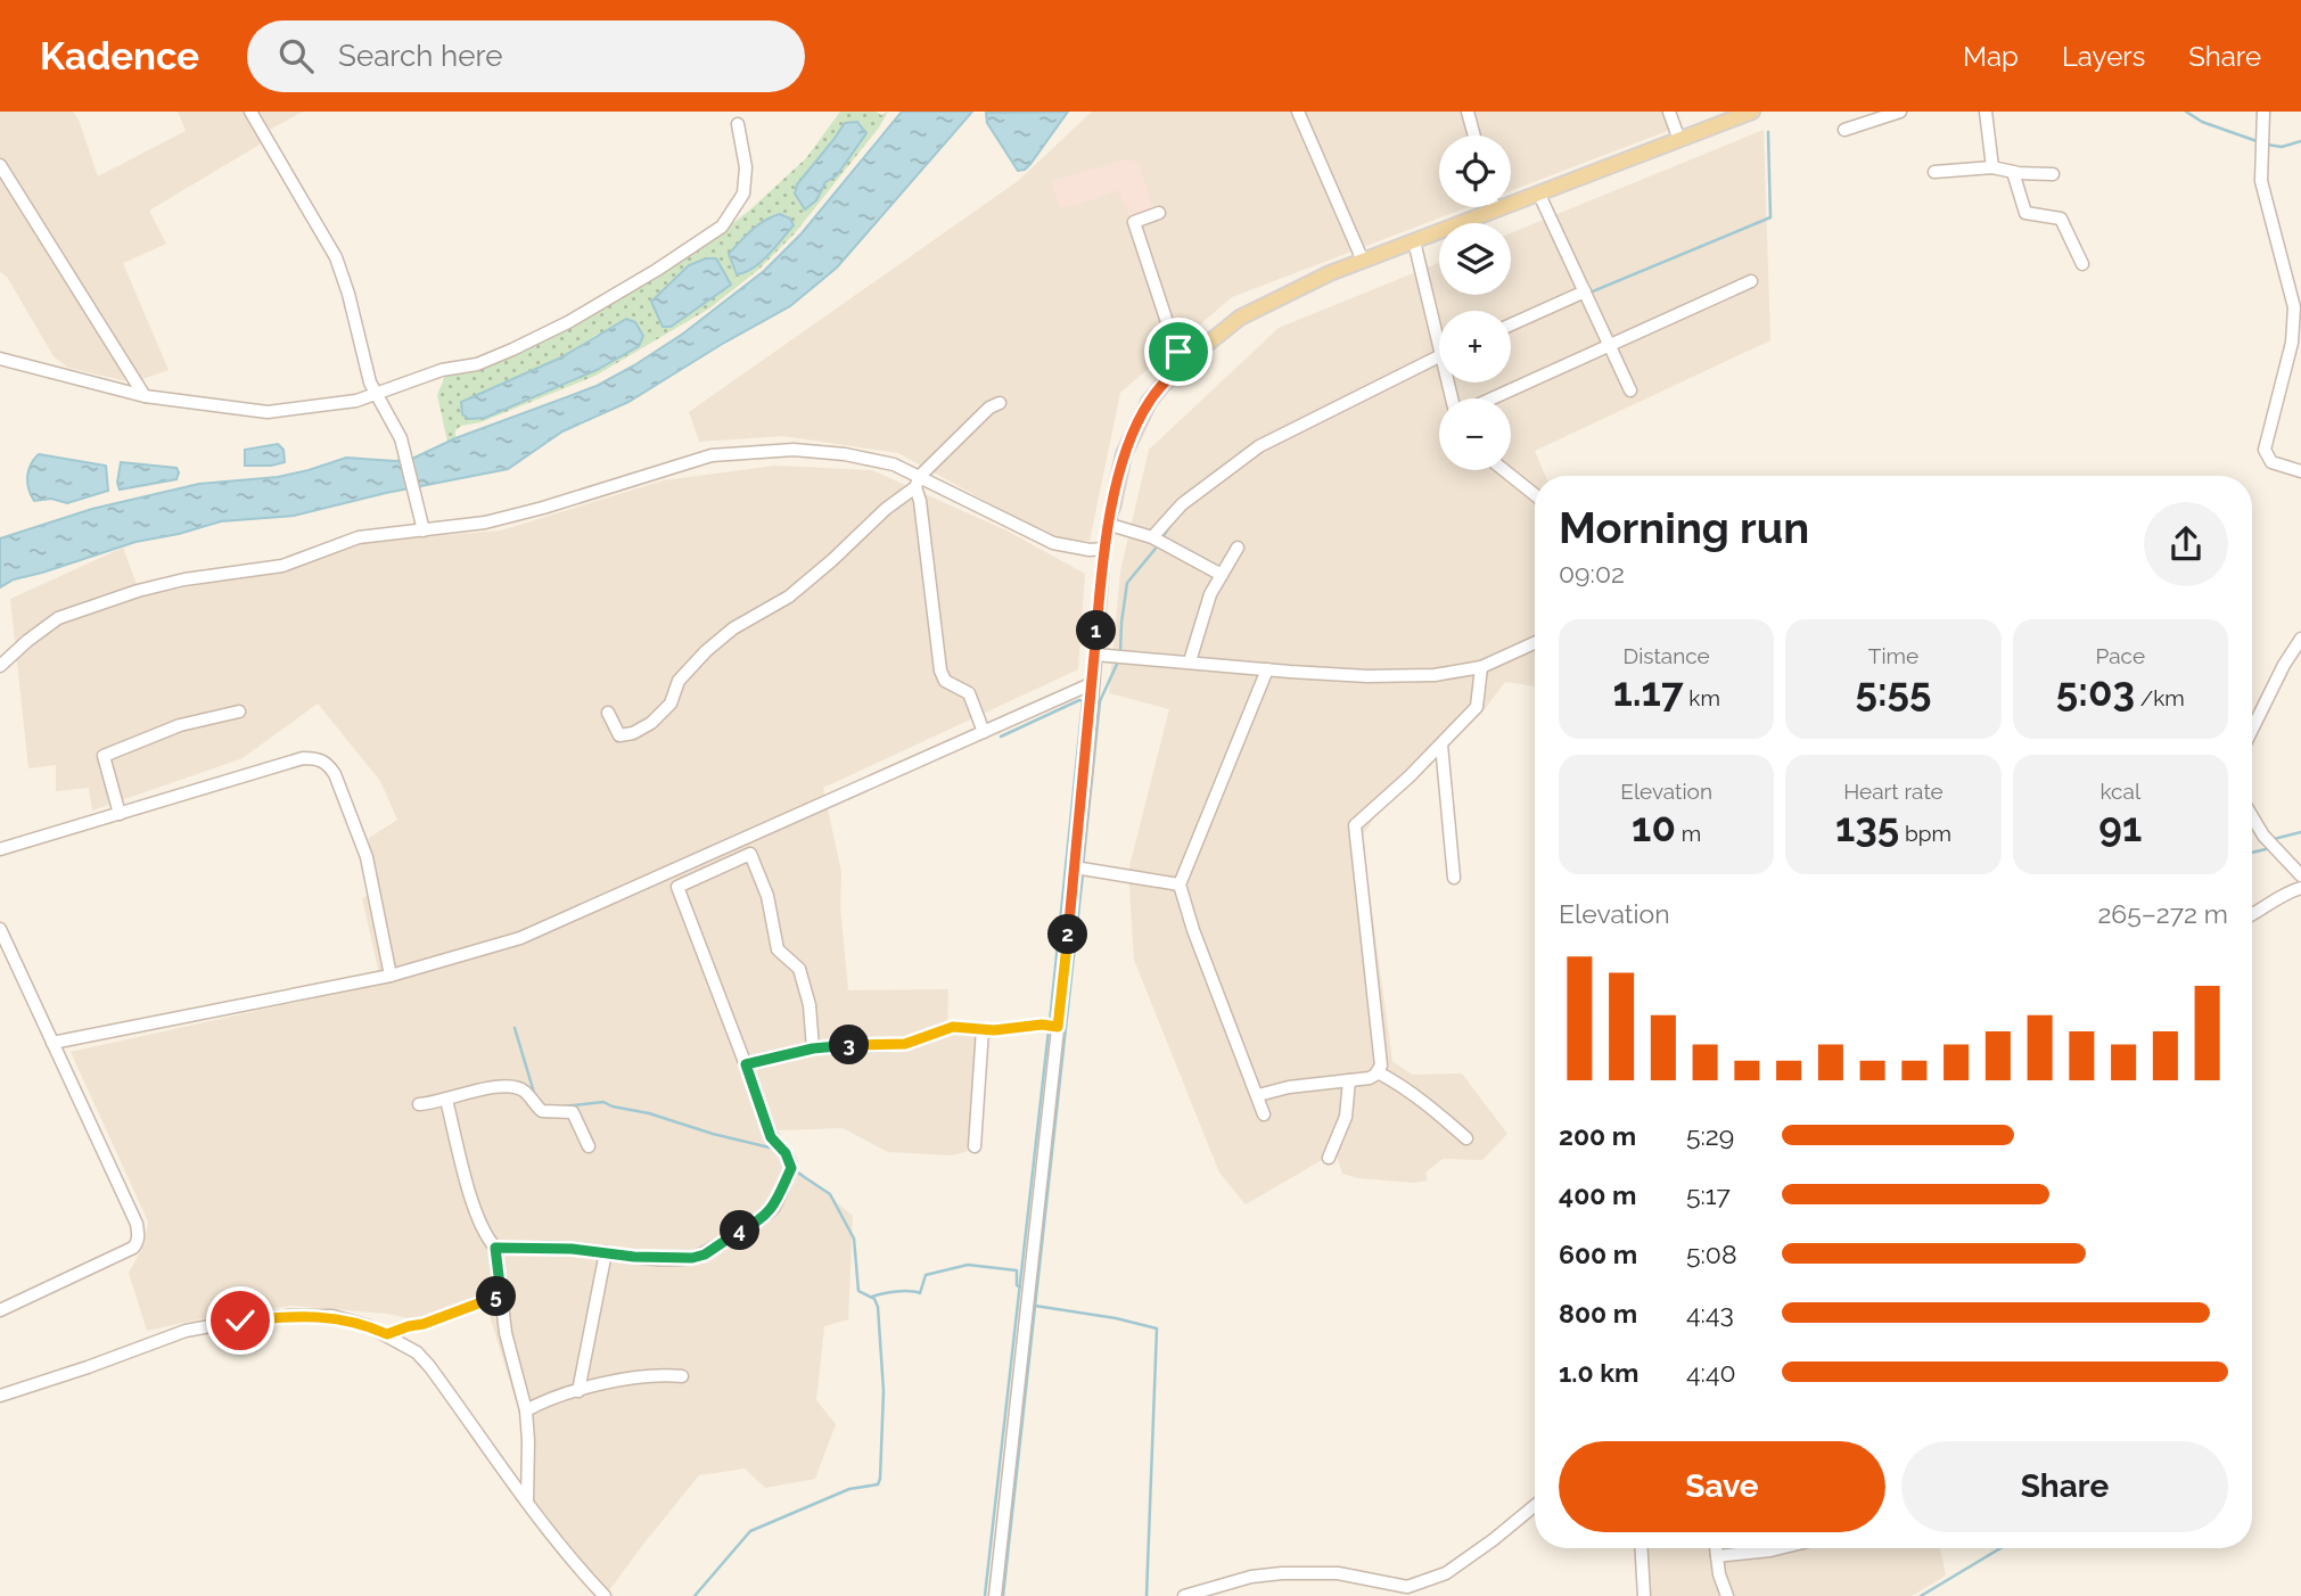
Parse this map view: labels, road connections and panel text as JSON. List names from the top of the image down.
{
  "page": {
    "header": "Kadence",
    "search": "Search here",
    "nav": ["Map", "Layers", "Share"],
    "map_buttons": ["+", "−"],
    "heading": ["Morning run", "09:02"],
    "pins": [
      "1",
      "2",
      "3",
      "4",
      "5"
    ],
    "stats": [
      ["Distance", "1.17 km"],
      ["Time", "5:55"],
      ["Pace", "5:03 /km"],
      ["Elevation", "10 m"],
      ["Heart rate", "135 bpm"],
      ["kcal", "91"]
    ],
    "chart": ["Elevation", "265–272 m"],
    "list": [
      {
        "name": "200 m",
        "note": "5:29"
      },
      {
        "name": "400 m",
        "note": "5:17"
      },
      {
        "name": "600 m",
        "note": "5:08"
      },
      {
        "name": "800 m",
        "note": "4:43"
      },
      {
        "name": "1.0 km",
        "note": "4:40"
      }
    ],
    "buttons": ["Save", "Share"]
  }
}
